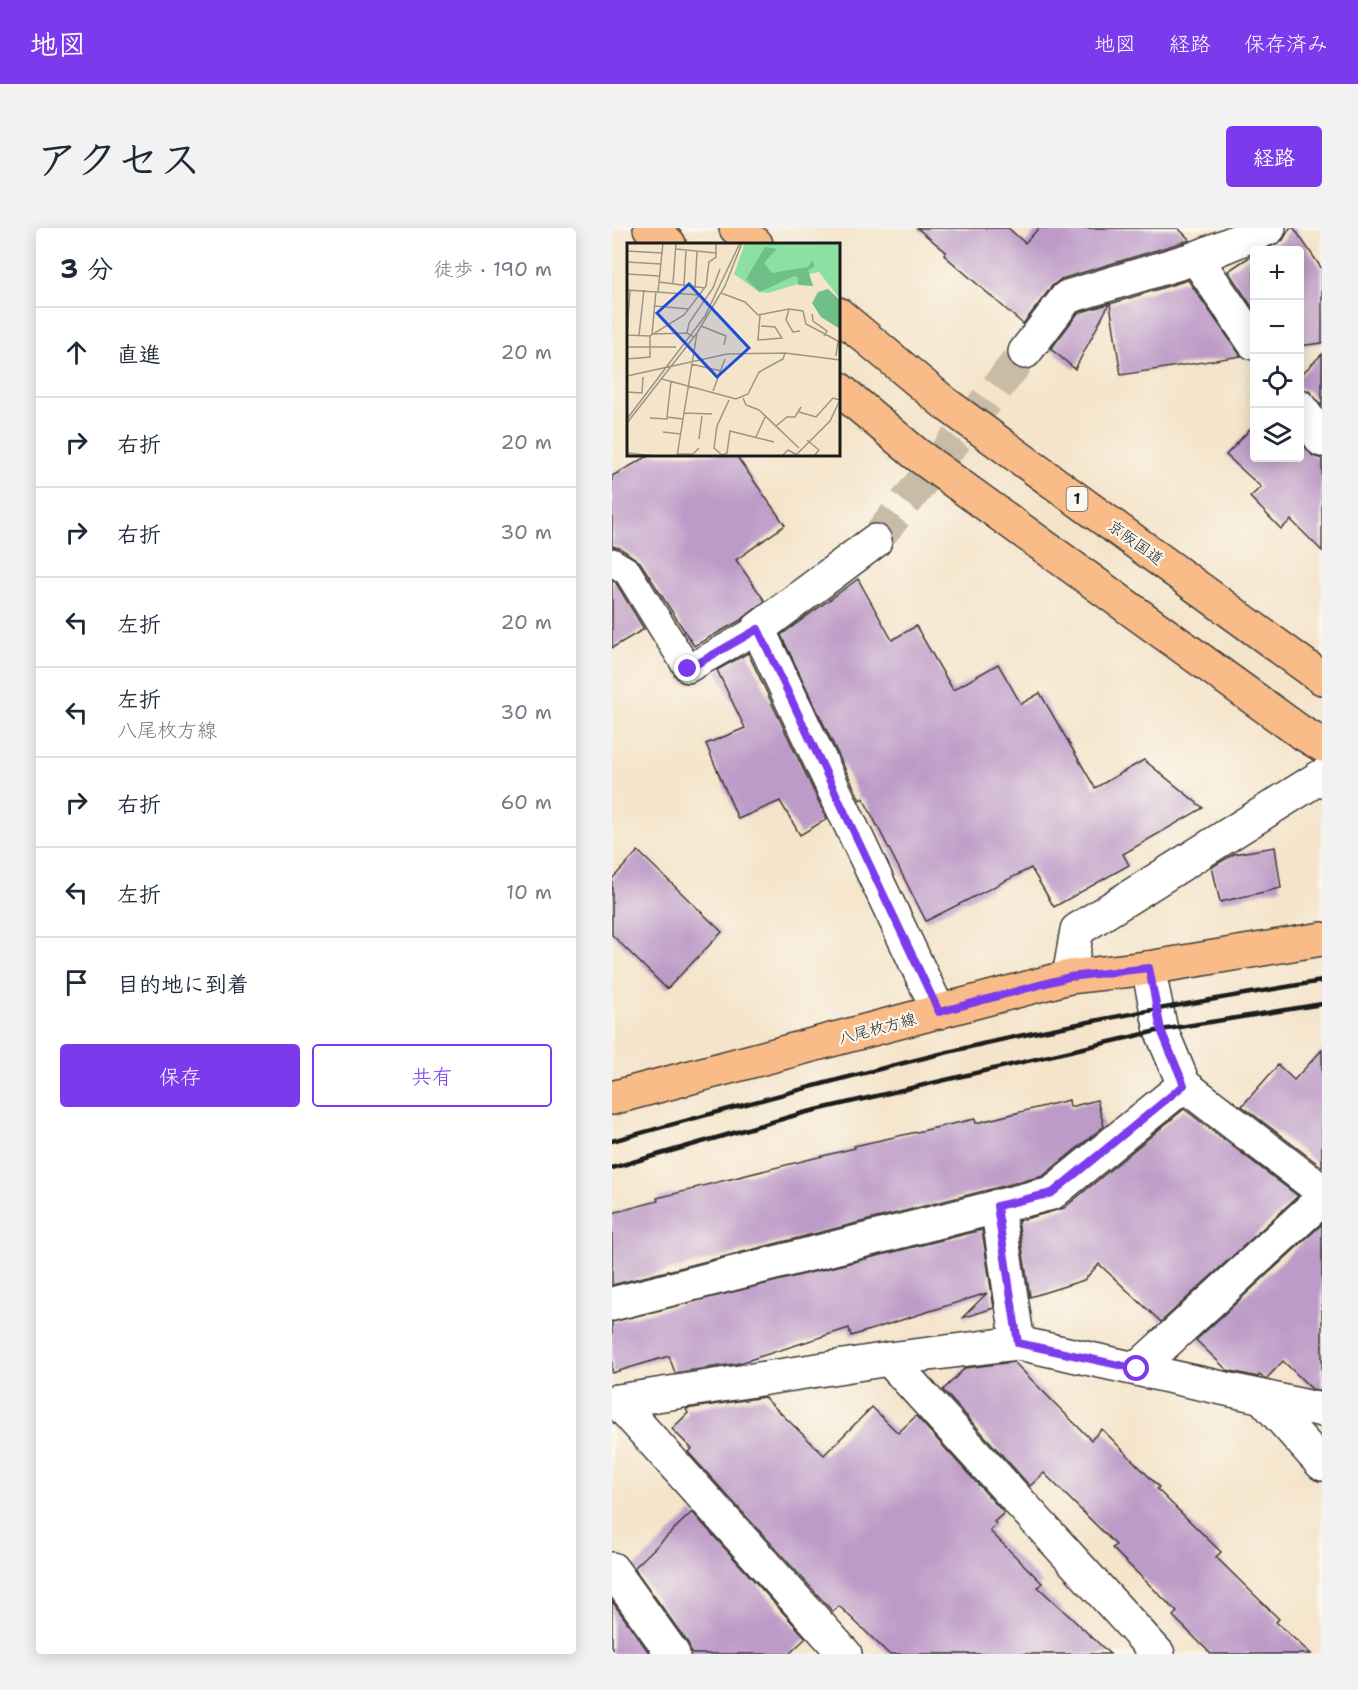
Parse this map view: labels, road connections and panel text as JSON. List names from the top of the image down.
{
  "streets": {
    "main road": ["1", "京阪国道", "八尾枚方線"]
  },
  "page": {
    "header": "地図",
    "nav": ["地図", "経路", "保存済み"],
    "title": "アクセス",
    "buttons": [
      "経路",
      ["保存", "共有"]
    ],
    "heading": ["3 分", "徒歩 · 190 m"],
    "map_buttons": ["+", "−"],
    "list": [
      ["直進", "20 m"],
      ["右折", "20 m"],
      ["右折", "30 m"],
      ["左折", "20 m"],
      ["左折", "八尾枚方線", "30 m"],
      ["右折", "60 m"],
      ["左折", "10 m"],
      "目的地に到着"
    ]
  }
}
